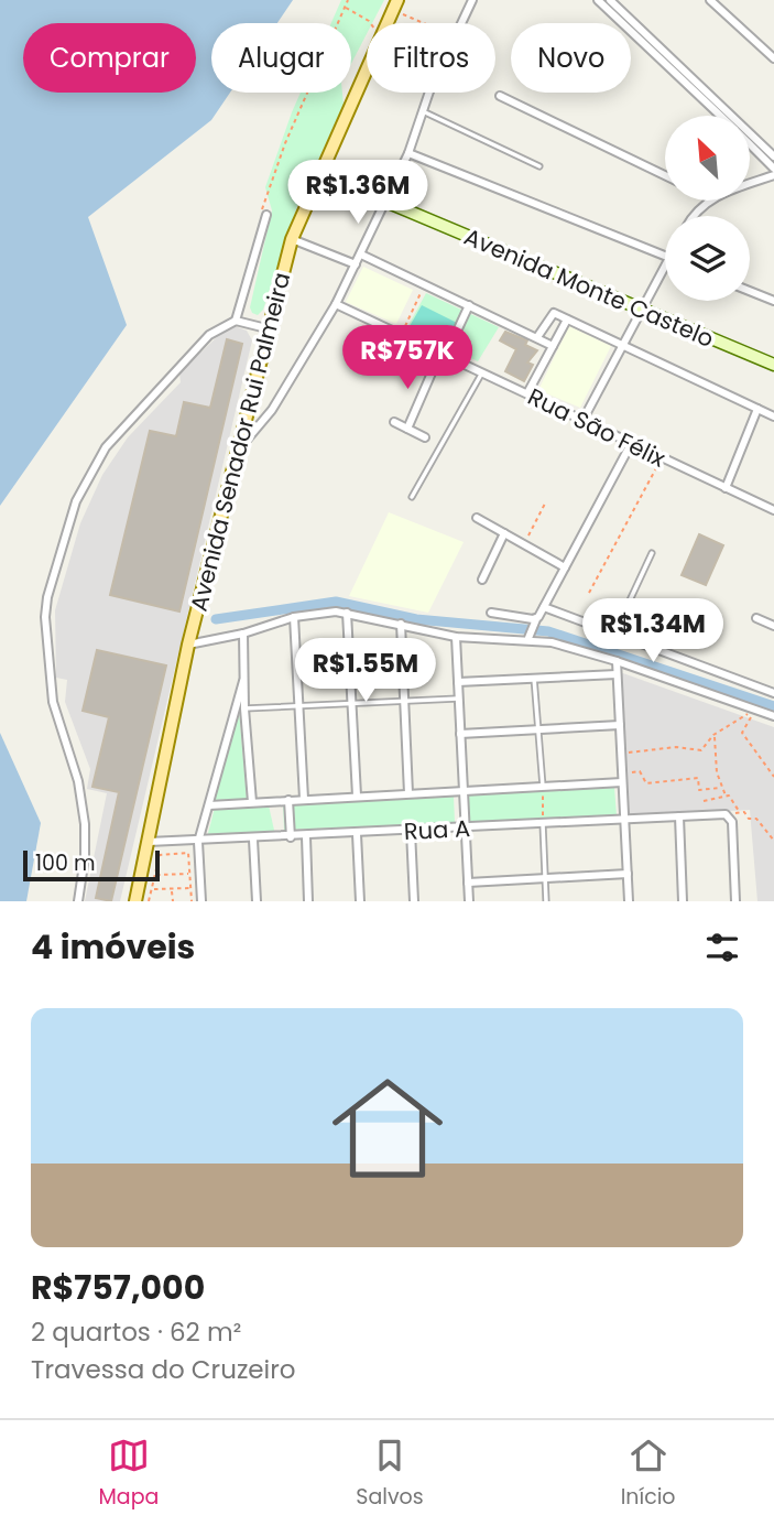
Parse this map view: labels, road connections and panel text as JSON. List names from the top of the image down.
{
  "streets": {
    "main road": ["Avenida Senador Rui Palmeira"],
    "street": ["Avenida Monte Castelo", "Rua São Félix", "Rua A"]
  },
  "crossings": [
    ["Avenida Monte Castelo", "Avenida Senador Rui Palmeira"],
    ["Avenida Senador Rui Palmeira", "Rua A"]
  ],
  "scale_bar": "100 m",
  "north": "top left",
  "page": {
    "chip": [
      "Comprar",
      "Alugar",
      "Filtros",
      "Novo"
    ],
    "price": [
      "R$1.36M",
      "R$757K",
      "R$1.34M",
      "R$1.55M"
    ],
    "scale": "100 m",
    "heading": "4 imóveis",
    "list": [
      {
        "name": "R$757,000",
        "note": "2 quartos · 62 m² · Travessa do Cruzeiro"
      }
    ],
    "tabs": ["Mapa", "Salvos", "Início"]
  }
}
